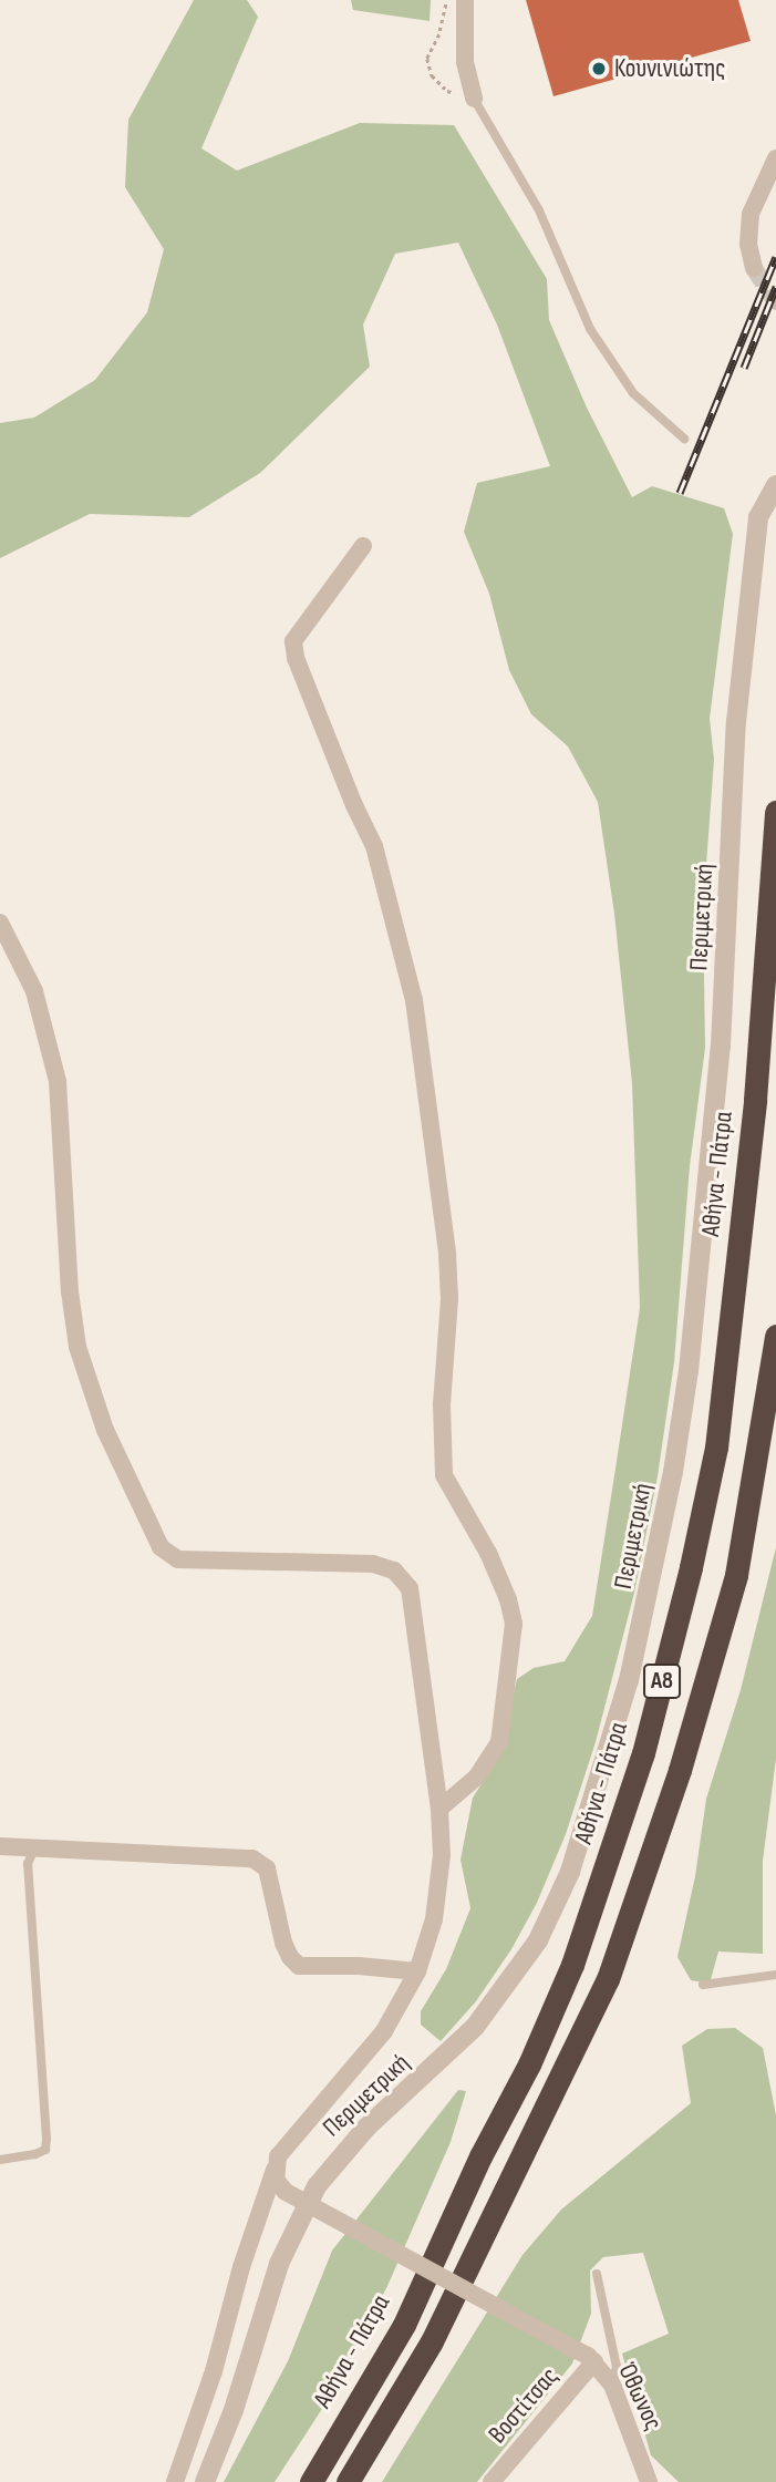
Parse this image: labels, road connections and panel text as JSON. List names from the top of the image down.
{
  "streets": {
    "highway": ["Αθήνα - Πάτρα", "Α8"],
    "street": ["Περιμετρική", "Όθωνος", "Βοστίτσας"]
  },
  "crossings": [
    ["Όθωνος", "Βοστίτσας"]
  ],
  "places": ["Κουνινιώτης"]
}
